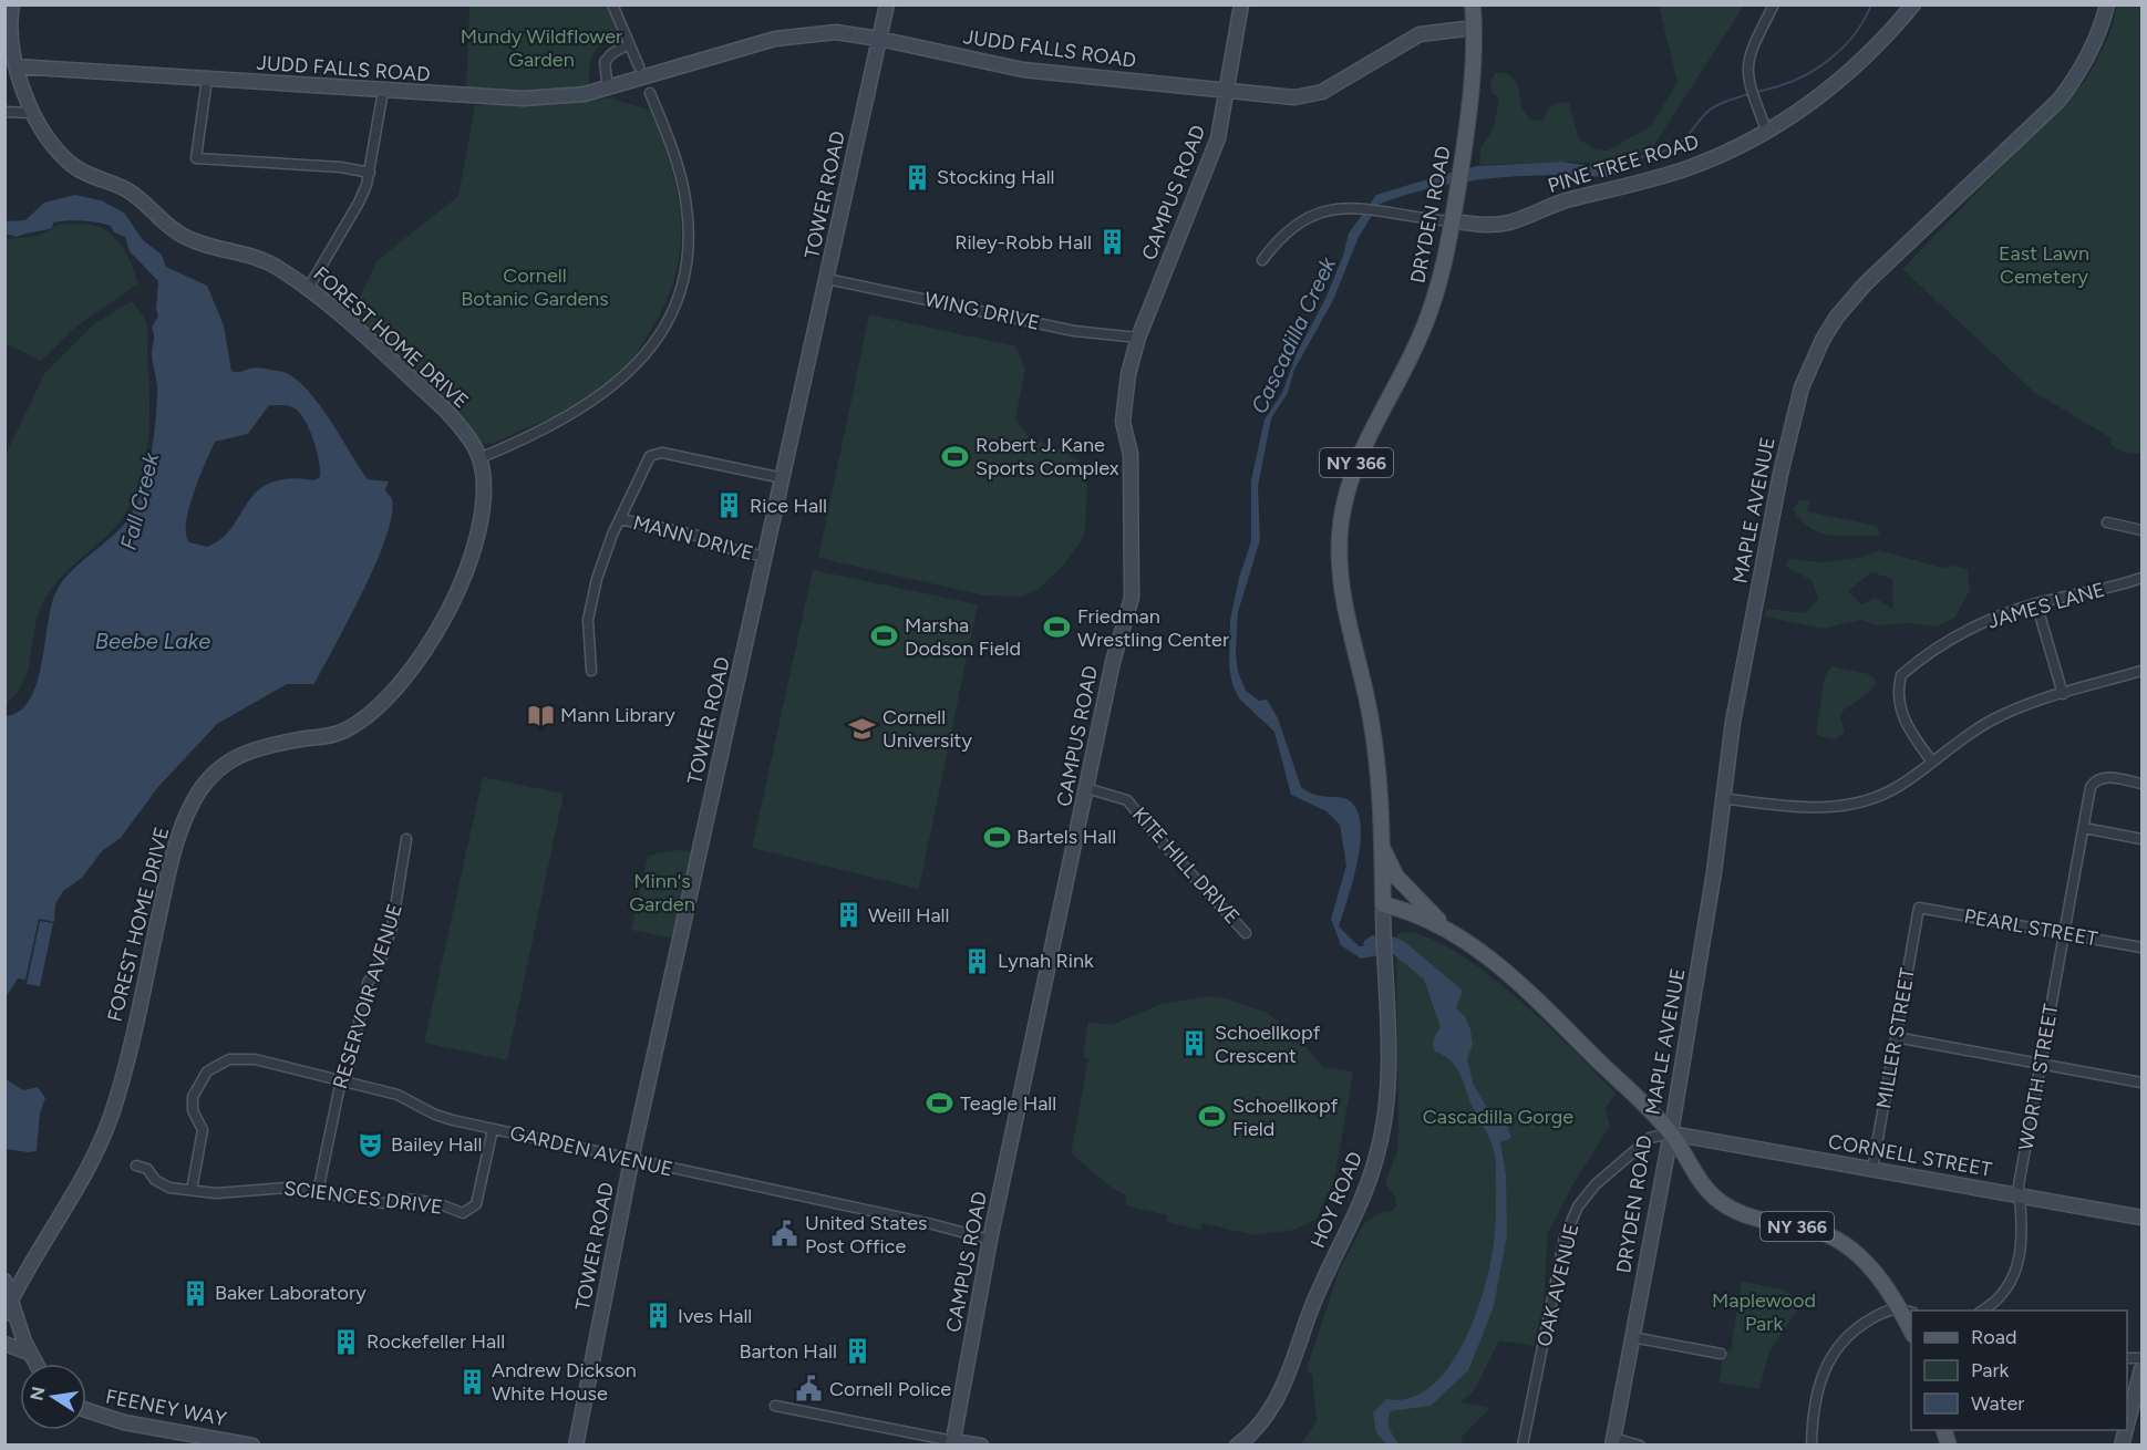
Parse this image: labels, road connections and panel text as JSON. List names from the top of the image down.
{
  "streets": {
    "main road": ["DRYDEN ROAD", "NY 366"],
    "street": [
      "JUDD FALLS ROAD",
      "PINE TREE ROAD",
      "CAMPUS ROAD",
      "TOWER ROAD",
      "WING DRIVE",
      "FOREST HOME DRIVE",
      "MAPLE AVENUE",
      "MANN DRIVE",
      "JAMES LANE",
      "KITE HILL DRIVE",
      "PEARL STREET",
      "RESERVOIR AVENUE",
      "MILLER STREET",
      "WORTH STREET",
      "GARDEN AVENUE",
      "CORNELL STREET",
      "SCIENCES DRIVE",
      "HOY ROAD",
      "OAK AVENUE",
      "FEENEY WAY"
    ]
  },
  "crossings": [
    ["JUDD FALLS ROAD", "CAMPUS ROAD"],
    ["JUDD FALLS ROAD", "TOWER ROAD"],
    ["JUDD FALLS ROAD", "DRYDEN ROAD"],
    ["JUDD FALLS ROAD", "FOREST HOME DRIVE"],
    ["PINE TREE ROAD", "DRYDEN ROAD"],
    ["CAMPUS ROAD", "WING DRIVE"],
    ["CAMPUS ROAD", "KITE HILL DRIVE"],
    ["CAMPUS ROAD", "GARDEN AVENUE"],
    ["TOWER ROAD", "WING DRIVE"],
    ["TOWER ROAD", "MANN DRIVE"],
    ["TOWER ROAD", "GARDEN AVENUE"],
    ["DRYDEN ROAD", "NY 366"],
    ["DRYDEN ROAD", "MAPLE AVENUE"],
    ["DRYDEN ROAD", "CORNELL STREET"],
    ["DRYDEN ROAD", "HOY ROAD"],
    ["DRYDEN ROAD", "OAK AVENUE"],
    ["NY 366", "MAPLE AVENUE"],
    ["NY 366", "CORNELL STREET"],
    ["NY 366", "OAK AVENUE"],
    ["MAPLE AVENUE", "CORNELL STREET"],
    ["MAPLE AVENUE", "OAK AVENUE"],
    ["PEARL STREET", "MILLER STREET"],
    ["PEARL STREET", "WORTH STREET"],
    ["RESERVOIR AVENUE", "GARDEN AVENUE"],
    ["RESERVOIR AVENUE", "SCIENCES DRIVE"],
    ["MILLER STREET", "CORNELL STREET"],
    ["WORTH STREET", "CORNELL STREET"],
    ["GARDEN AVENUE", "SCIENCES DRIVE"],
    ["CORNELL STREET", "OAK AVENUE"]
  ],
  "water": ["Cascadilla Creek", "Fall Creek", "Beebe Lake"],
  "parks": [
    "Mundy Wildflower Garden",
    "East Lawn Cemetery",
    "Cornell Botanic Gardens",
    "Minn's Garden",
    "Cascadilla Gorge",
    "Maplewood Park"
  ],
  "places": {
    "building": [
      "Stocking Hall",
      "Riley-Robb Hall",
      "Rice Hall",
      "Weill Hall",
      "Lynah Rink",
      "Schoellkopf Crescent",
      "Baker Laboratory",
      "Ives Hall",
      "Rockefeller Hall",
      "Barton Hall",
      "Andrew Dickson White House"
    ],
    "sports": [
      "Robert J. Kane Sports Complex",
      "Friedman Wrestling Center",
      "Marsha Dodson Field",
      "Bartels Hall",
      "Teagle Hall",
      "Schoellkopf Field"
    ],
    "library": ["Mann Library"],
    "school or university": ["Cornell University"],
    "theatre": ["Bailey Hall"],
    "public building": ["United States Post Office", "Cornell Police"]
  },
  "legend": ["Road", "Park", "Water"],
  "north": "left"
}
